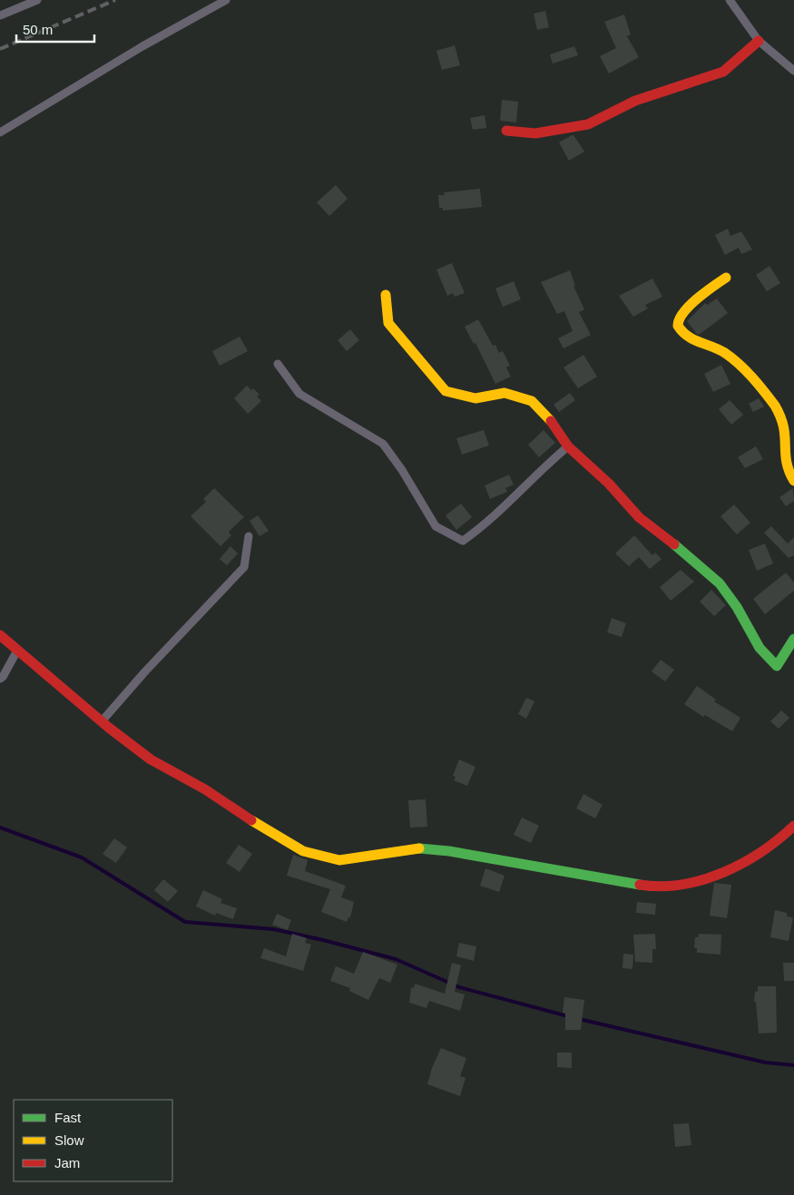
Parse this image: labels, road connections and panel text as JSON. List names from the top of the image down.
{
  "legend": ["Fast", "Slow", "Jam"],
  "scale_bar": "50 m"
}
